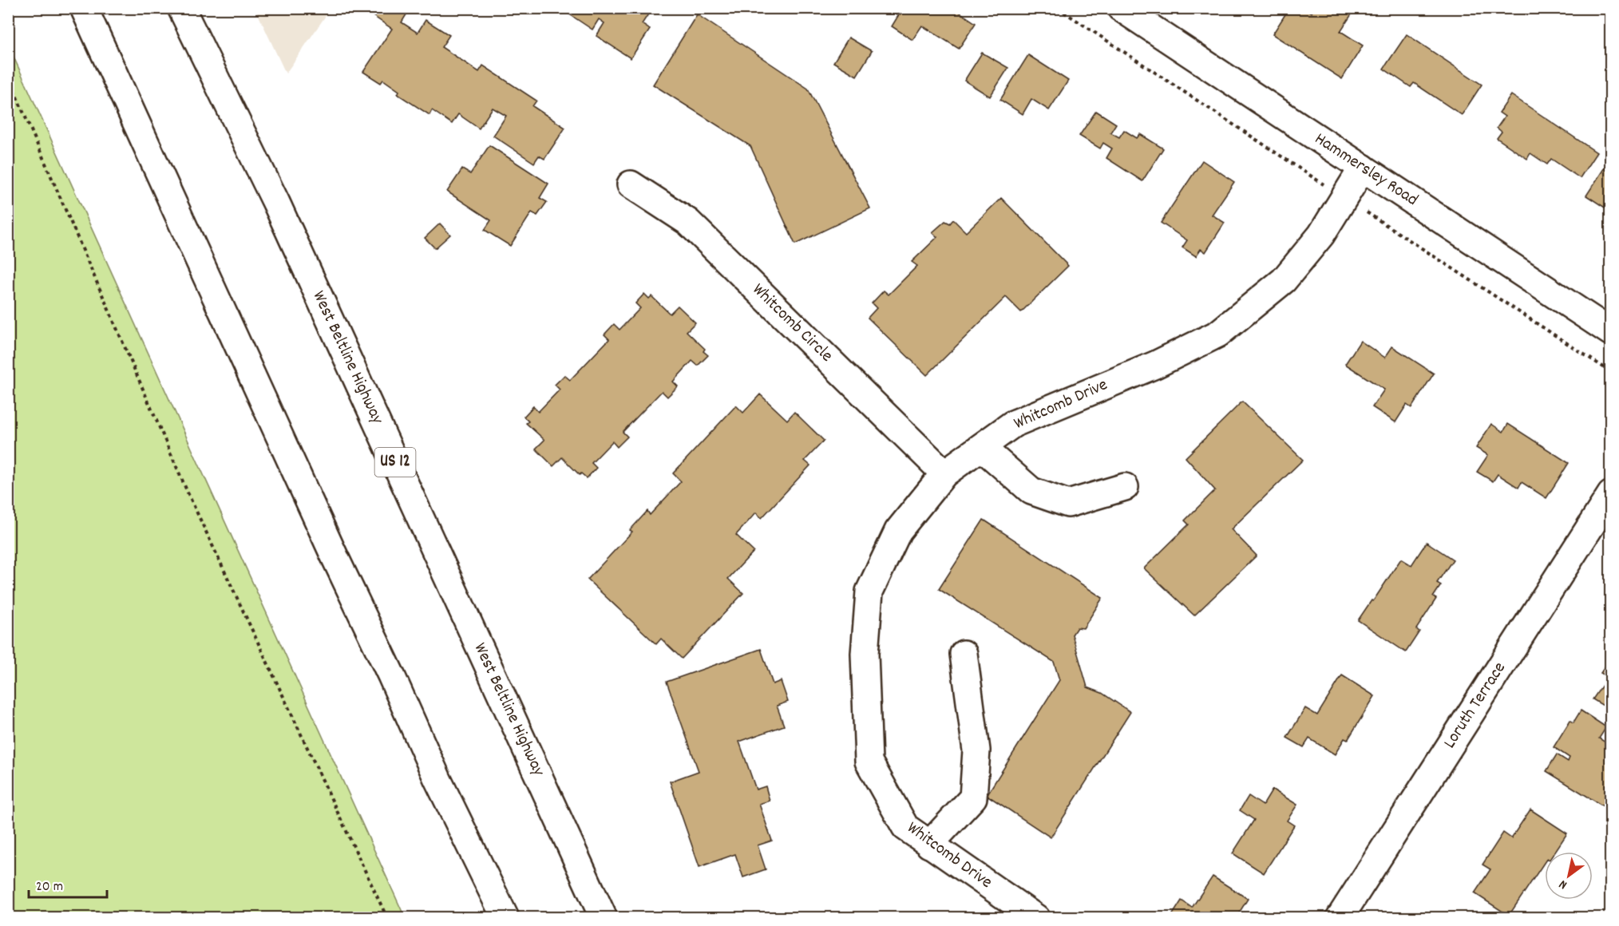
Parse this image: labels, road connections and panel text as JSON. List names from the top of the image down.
{
  "streets": {
    "main road": [
      "Hammersley Road",
      "Whitcomb Circle",
      "West Beltline Highway",
      "Whitcomb Drive",
      "US 12",
      "Loruth Terrace"
    ]
  },
  "crossings": [
    ["Hammersley Road", "Whitcomb Drive"],
    ["Whitcomb Circle", "Whitcomb Drive"]
  ],
  "scale_bar": "20 m",
  "north": "bottom left"
}
